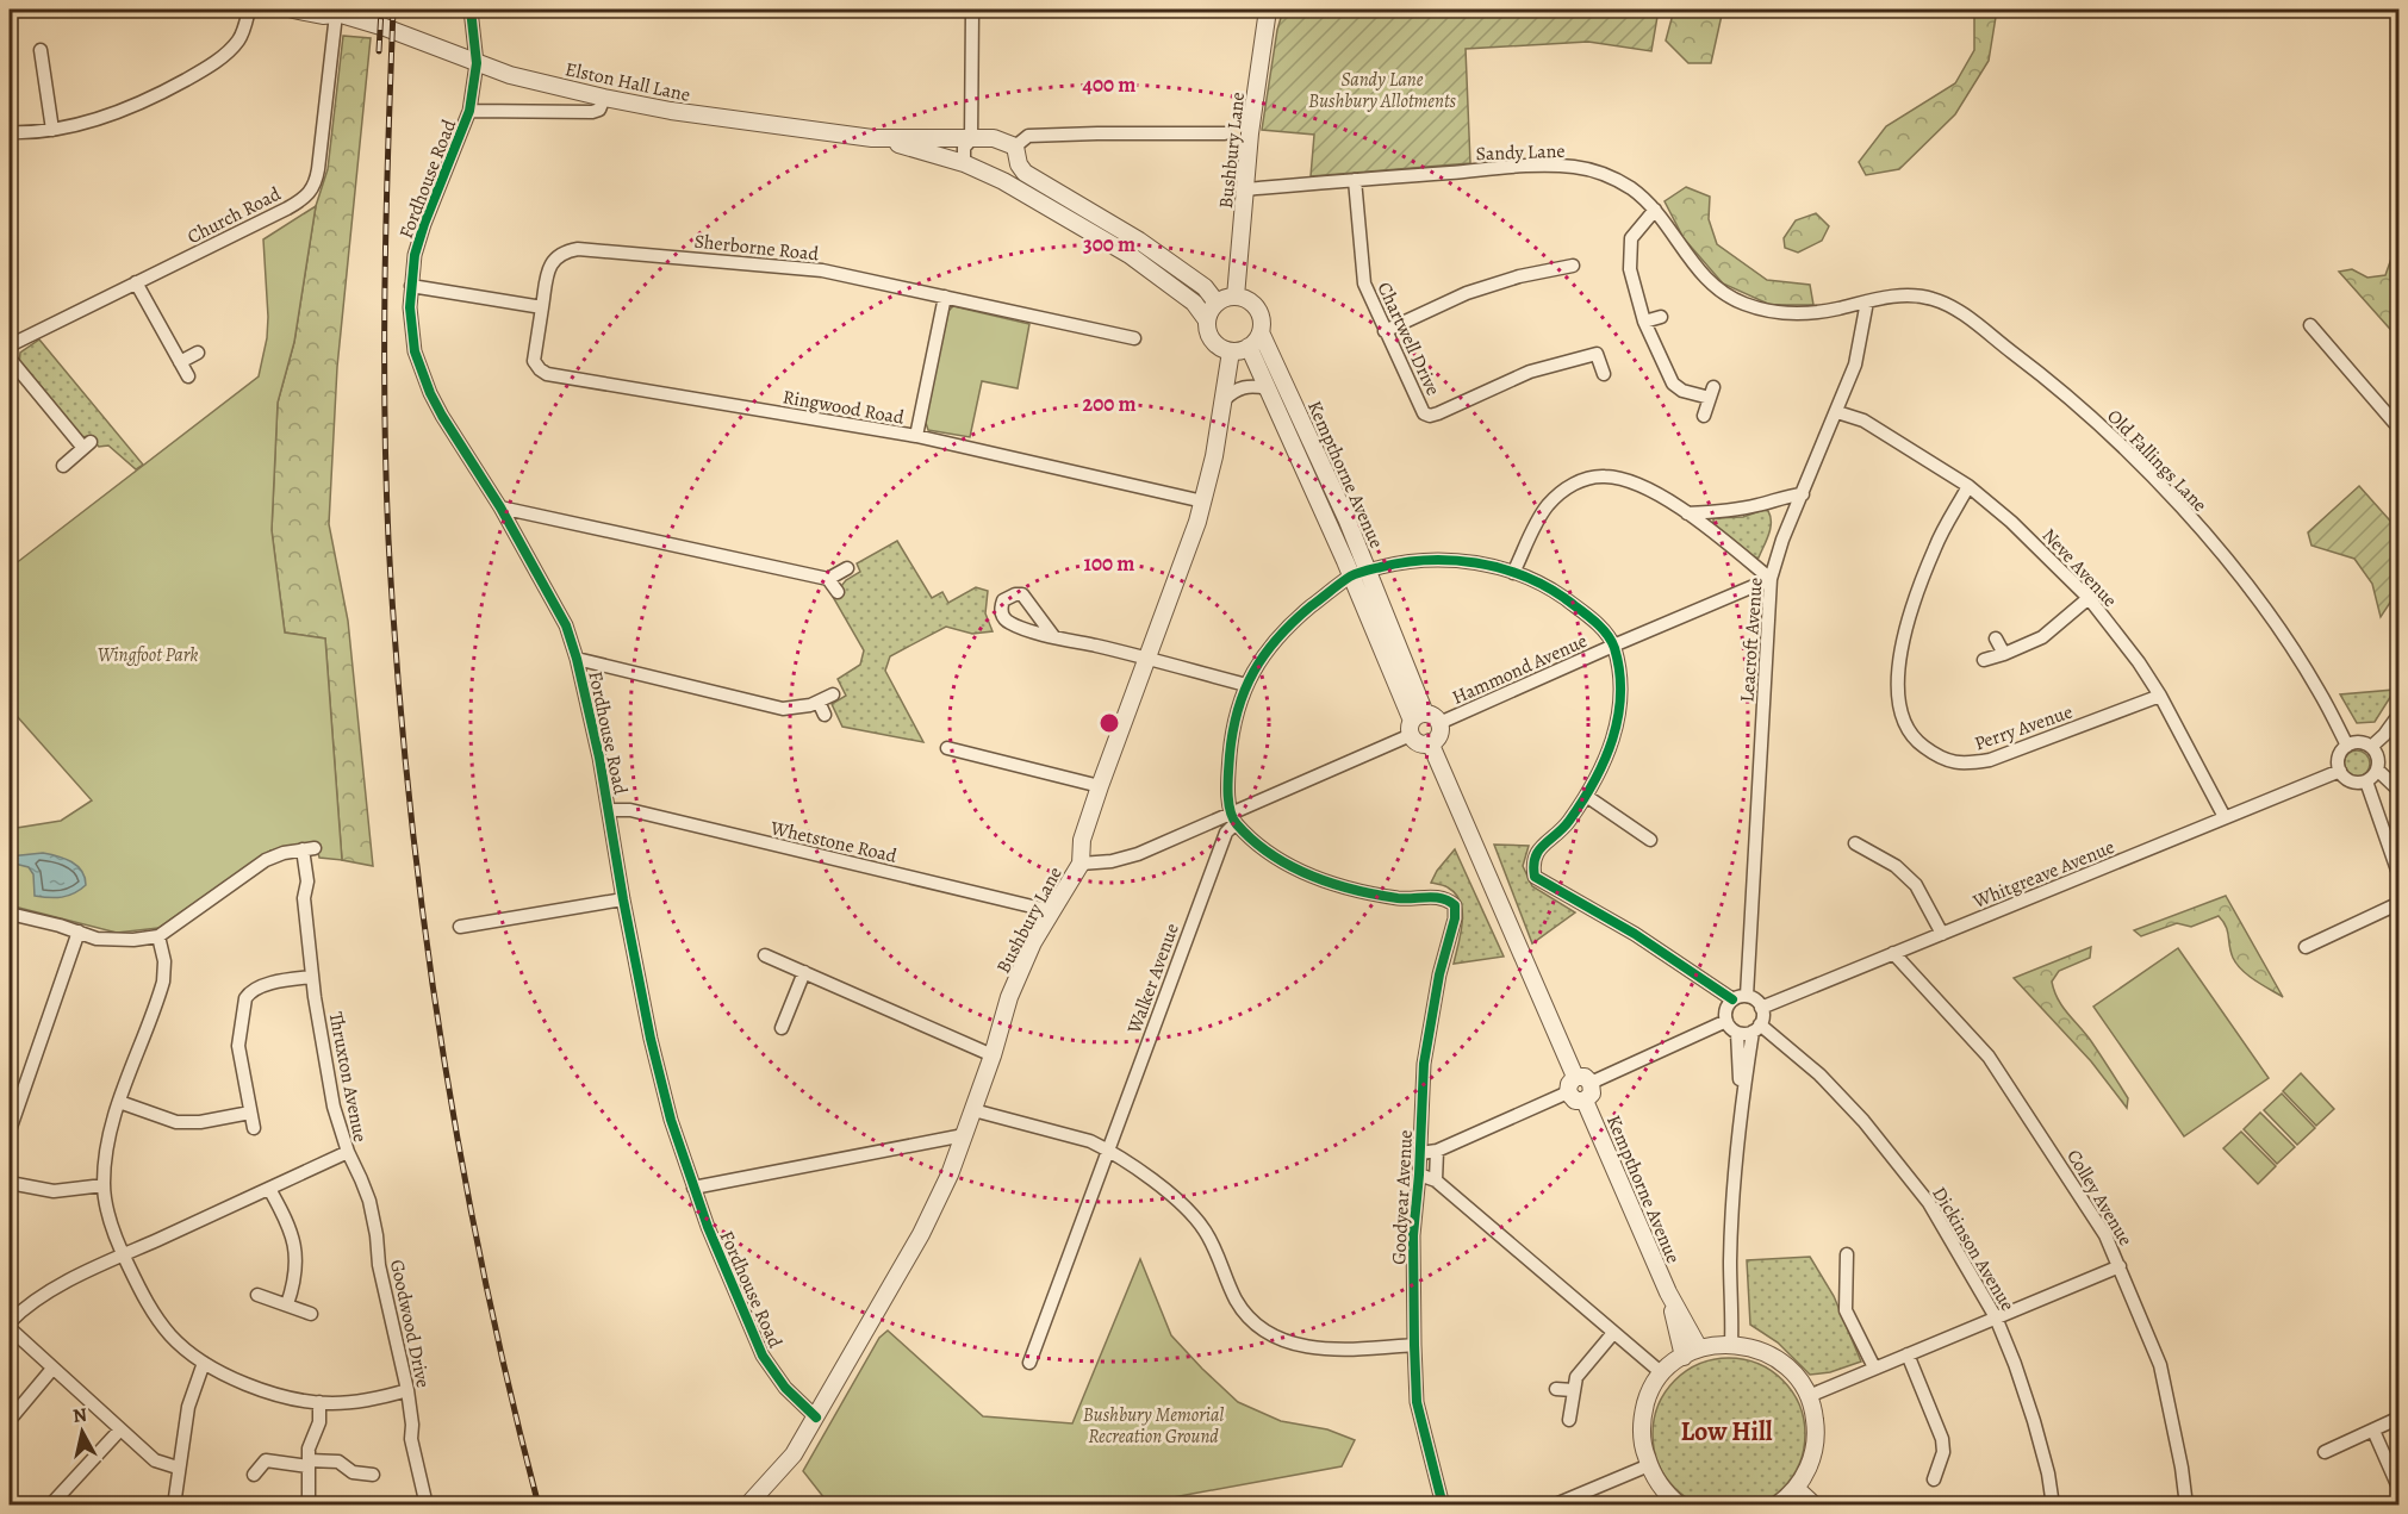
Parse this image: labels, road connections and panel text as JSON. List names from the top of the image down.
{
  "streets": {
    "street": [
      "Elston Hall Lane",
      "Bushbury Lane",
      "Sandy Lane",
      "Fordhouse Road",
      "Church Road",
      "Sherborne Road",
      "Chartwell Drive",
      "Ringwood Road",
      "Old Fallings Lane",
      "Kempthorne Avenue",
      "Neve Avenue",
      "Leacroft Avenue",
      "Hammond Avenue",
      "Perry Avenue",
      "Whetstone Road",
      "Whitgreave Avenue",
      "Walker Avenue",
      "Thruxton Avenue",
      "Goodyear Avenue",
      "Colley Avenue",
      "Dickinson Avenue",
      "Goodwood Drive"
    ]
  },
  "crossings": [
    ["Elston Hall Lane", "Bushbury Lane"],
    ["Elston Hall Lane", "Fordhouse Road"],
    ["Elston Hall Lane", "Church Road"],
    ["Elston Hall Lane", "Kempthorne Avenue"],
    ["Bushbury Lane", "Sandy Lane"],
    ["Bushbury Lane", "Fordhouse Road"],
    ["Bushbury Lane", "Ringwood Road"],
    ["Bushbury Lane", "Kempthorne Avenue"],
    ["Bushbury Lane", "Whetstone Road"],
    ["Sandy Lane", "Chartwell Drive"],
    ["Sandy Lane", "Old Fallings Lane"],
    ["Sandy Lane", "Leacroft Avenue"],
    ["Fordhouse Road", "Whetstone Road"],
    ["Sherborne Road", "Ringwood Road"],
    ["Old Fallings Lane", "Leacroft Avenue"],
    ["Old Fallings Lane", "Whitgreave Avenue"],
    ["Kempthorne Avenue", "Hammond Avenue"],
    ["Neve Avenue", "Leacroft Avenue"],
    ["Neve Avenue", "Perry Avenue"],
    ["Neve Avenue", "Whitgreave Avenue"],
    ["Leacroft Avenue", "Hammond Avenue"],
    ["Leacroft Avenue", "Whitgreave Avenue"],
    ["Leacroft Avenue", "Dickinson Avenue"],
    ["Whitgreave Avenue", "Colley Avenue"],
    ["Whitgreave Avenue", "Dickinson Avenue"],
    ["Walker Avenue", "Goodyear Avenue"],
    ["Thruxton Avenue", "Goodwood Drive"]
  ],
  "districts": ["Low Hill"],
  "parks": ["Sandy Lane Bushbury Allotments", "Wingfoot Park", "Bushbury Memorial Recreation Ground"],
  "north": "top",
  "rings": [
    "400 m",
    "300 m",
    "200 m",
    "100 m"
  ]
}
